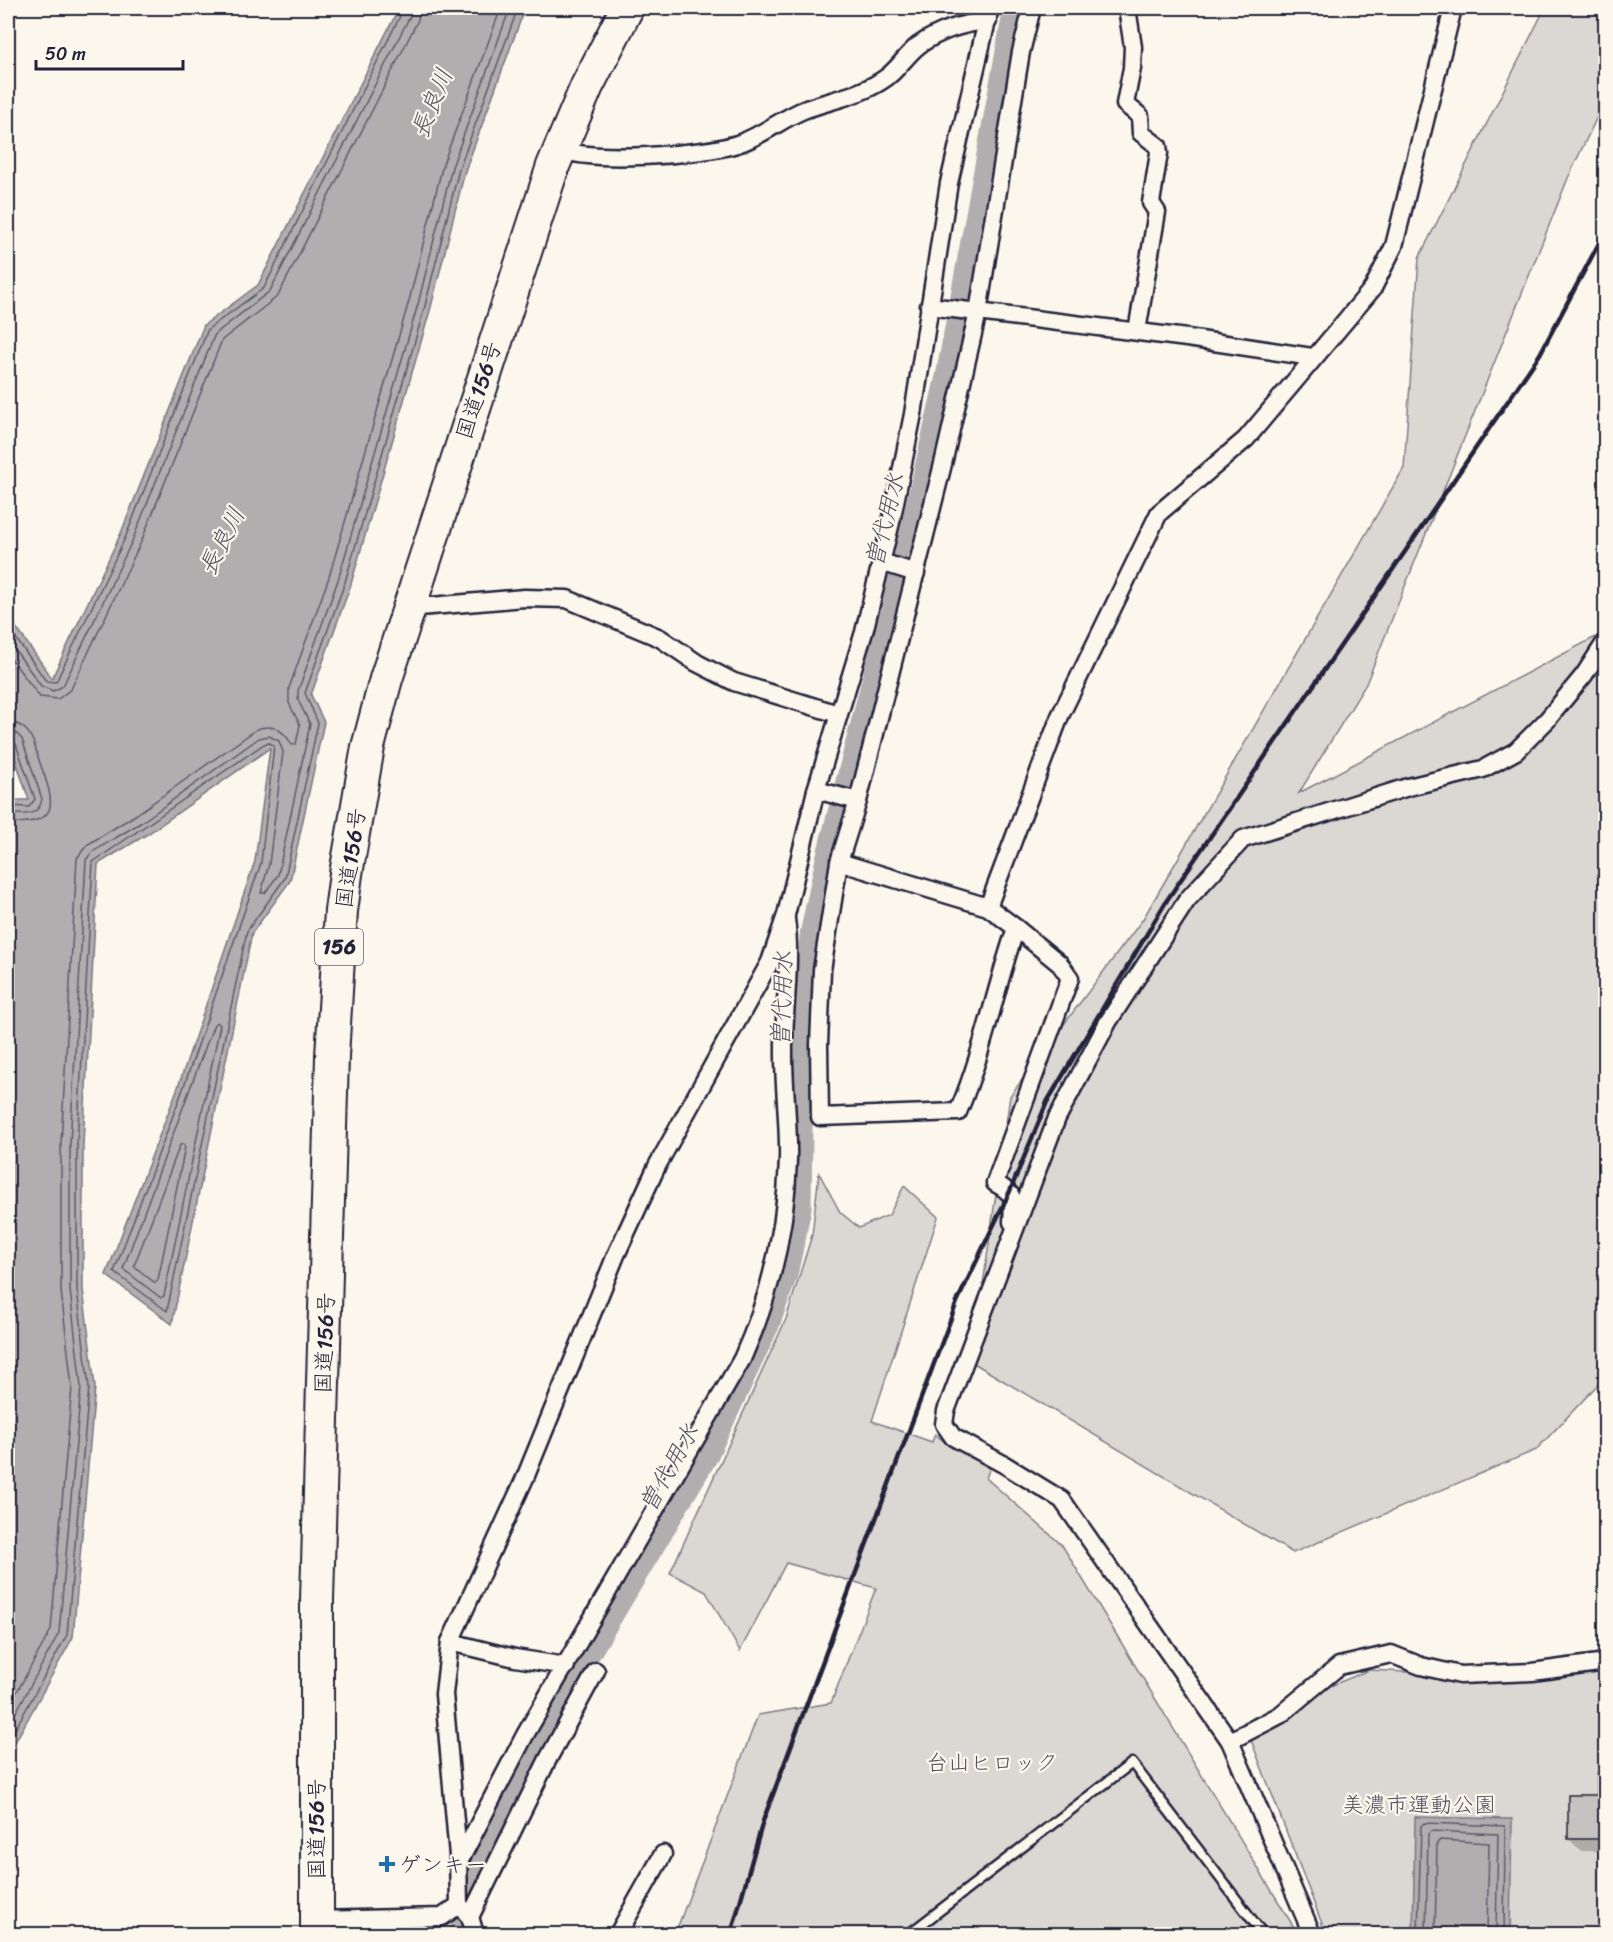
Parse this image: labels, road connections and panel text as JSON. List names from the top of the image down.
{
  "streets": {
    "highway": ["国道156号", "156"]
  },
  "water": ["長良川", "曽代用水"],
  "parks": ["台山ヒロック", "美濃市運動公園"],
  "places": {
    "health": ["ゲンキー"]
  },
  "scale_bar": "50 m"
}
